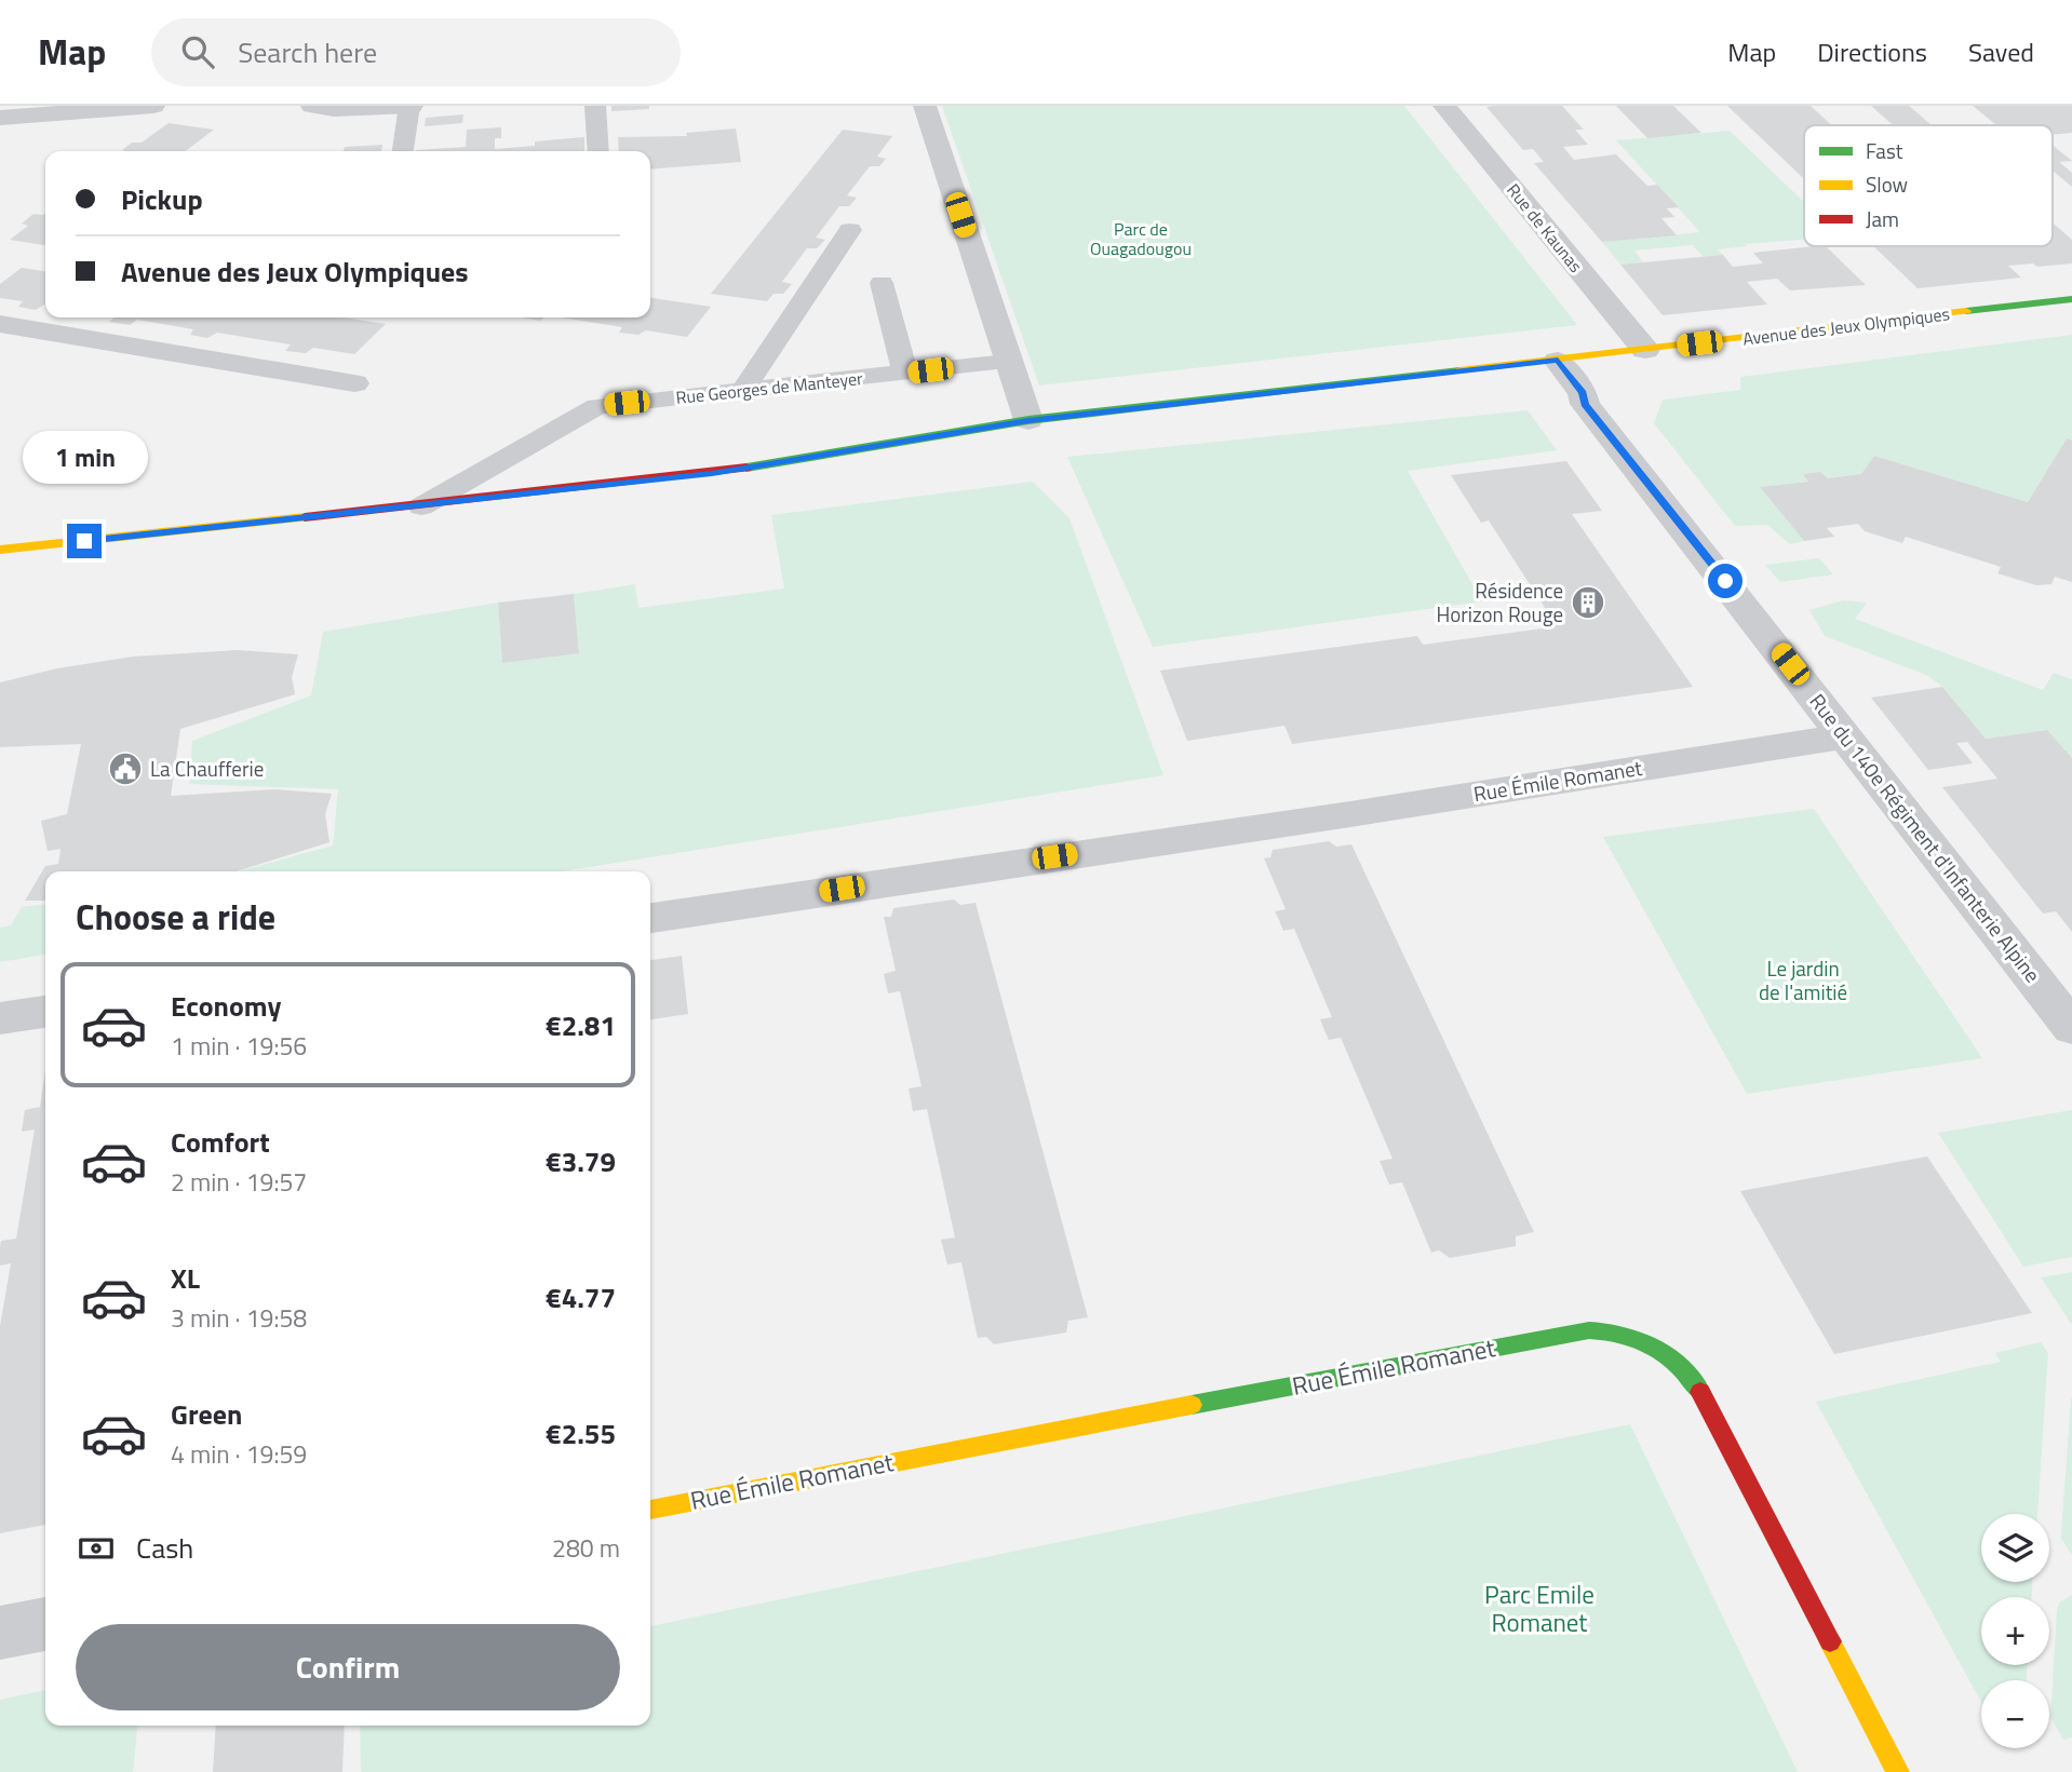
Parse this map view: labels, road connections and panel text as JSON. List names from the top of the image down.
{
  "streets": {
    "main road": ["Avenue des Jeux Olympiques", "Rue Émile Romanet"],
    "street": ["Rue de Kaunas", "Rue du 140e Régiment d'Infanterie Alpine"],
    "lane": ["Rue Georges de Manteyer"]
  },
  "crossings": [
    ["Rue de Kaunas", "Avenue des Jeux Olympiques"],
    ["Avenue des Jeux Olympiques", "Rue Georges de Manteyer"],
    ["Avenue des Jeux Olympiques", "Rue du 140e Régiment d'Infanterie Alpine"],
    ["Rue Émile Romanet", "Rue du 140e Régiment d'Infanterie Alpine"]
  ],
  "parks": ["Parc de Ouagadougou", "Le jardin de l'amitié", "Parc Emile Romanet"],
  "places": {
    "building": ["Résidence Horizon Rouge"],
    "public building": ["La Chaufferie"]
  },
  "legend": ["Fast", "Slow", "Jam"],
  "page": {
    "header": "Map",
    "search": "Search here",
    "nav": ["Map", "Directions", "Saved"],
    "banner": ["Pickup", "Avenue des Jeux Olympiques"],
    "bubble": "1 min",
    "heading": "Choose a ride",
    "list": [
      {
        "name": "Economy",
        "note": "1 min · 19:56",
        "value": "€2.81"
      },
      {
        "name": "Comfort",
        "note": "2 min · 19:57",
        "value": "€3.79"
      },
      {
        "name": "XL",
        "note": "3 min · 19:58",
        "value": "€4.77"
      },
      {
        "name": "Green",
        "note": "4 min · 19:59",
        "value": "€2.55"
      }
    ],
    "pay": ["Cash", "280 m"],
    "map_buttons": ["+", "−"],
    "buttons": "Confirm"
  }
}
